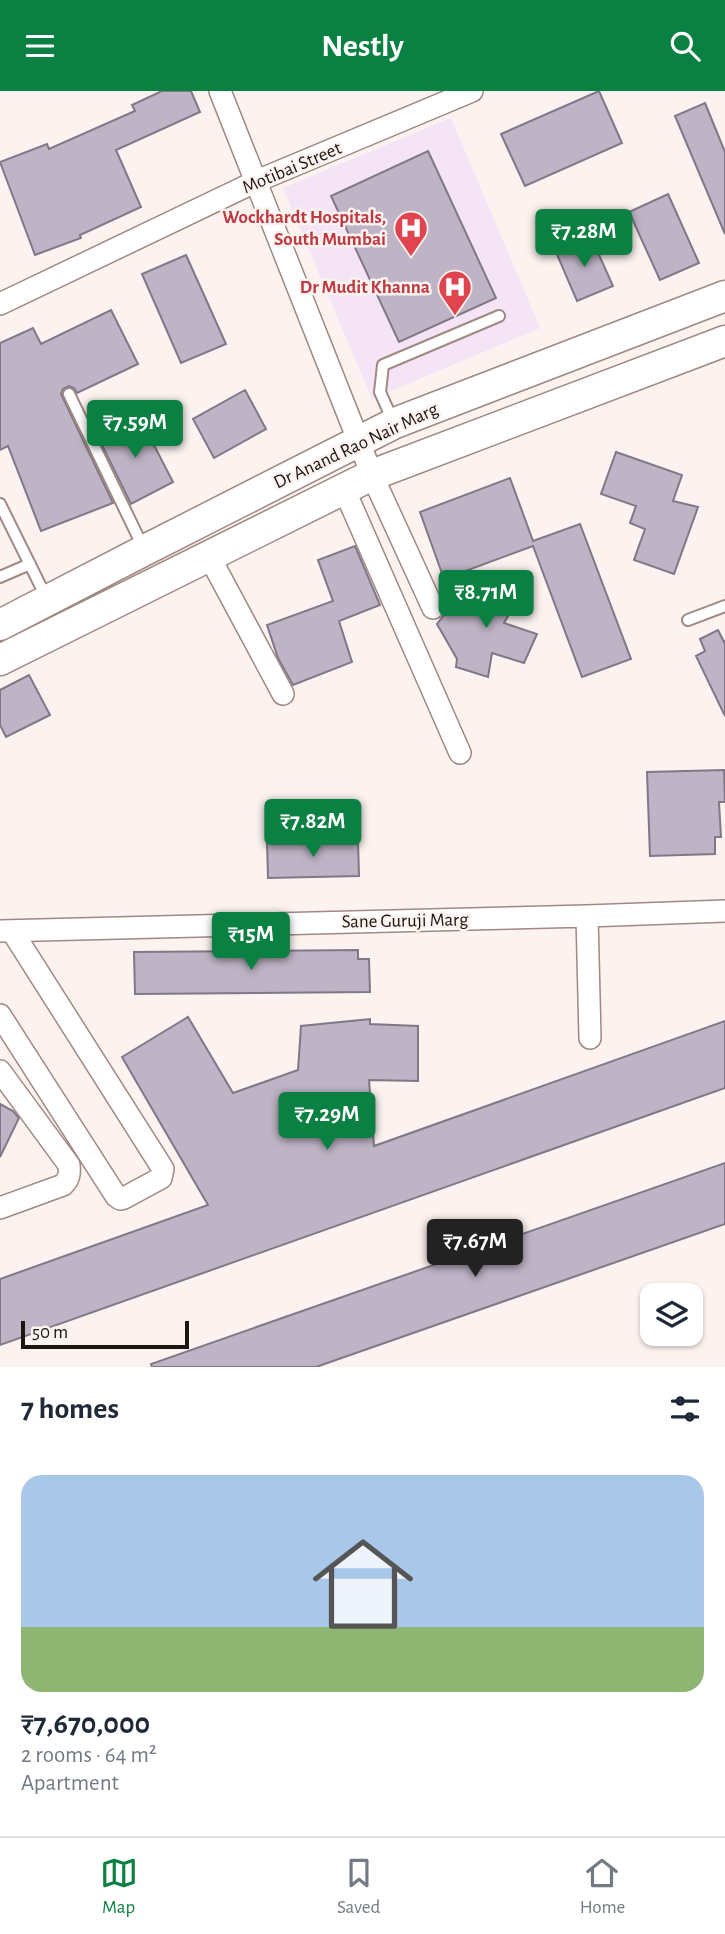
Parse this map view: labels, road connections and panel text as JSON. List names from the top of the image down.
{
  "streets": {
    "main road": ["Dr Anand Rao Nair Marg"],
    "street": ["Motibai Street", "Sane Guruji Marg"]
  },
  "places": {
    "hospital": ["Wockhardt Hospitals, South Mumbai", "Dr Mudit Khanna"]
  },
  "scale_bar": "50 m",
  "page": {
    "header": "Nestly",
    "price": [
      "₹7.28M",
      "₹7.59M",
      "₹8.71M",
      "₹7.82M",
      "₹15M",
      "₹7.29M",
      "₹7.67M"
    ],
    "scale": "50 m",
    "heading": "7 homes",
    "list": [
      {
        "name": "₹7,670,000",
        "note": "2 rooms · 64 m² · Apartment"
      }
    ],
    "tabs": ["Map", "Saved", "Home"]
  }
}
